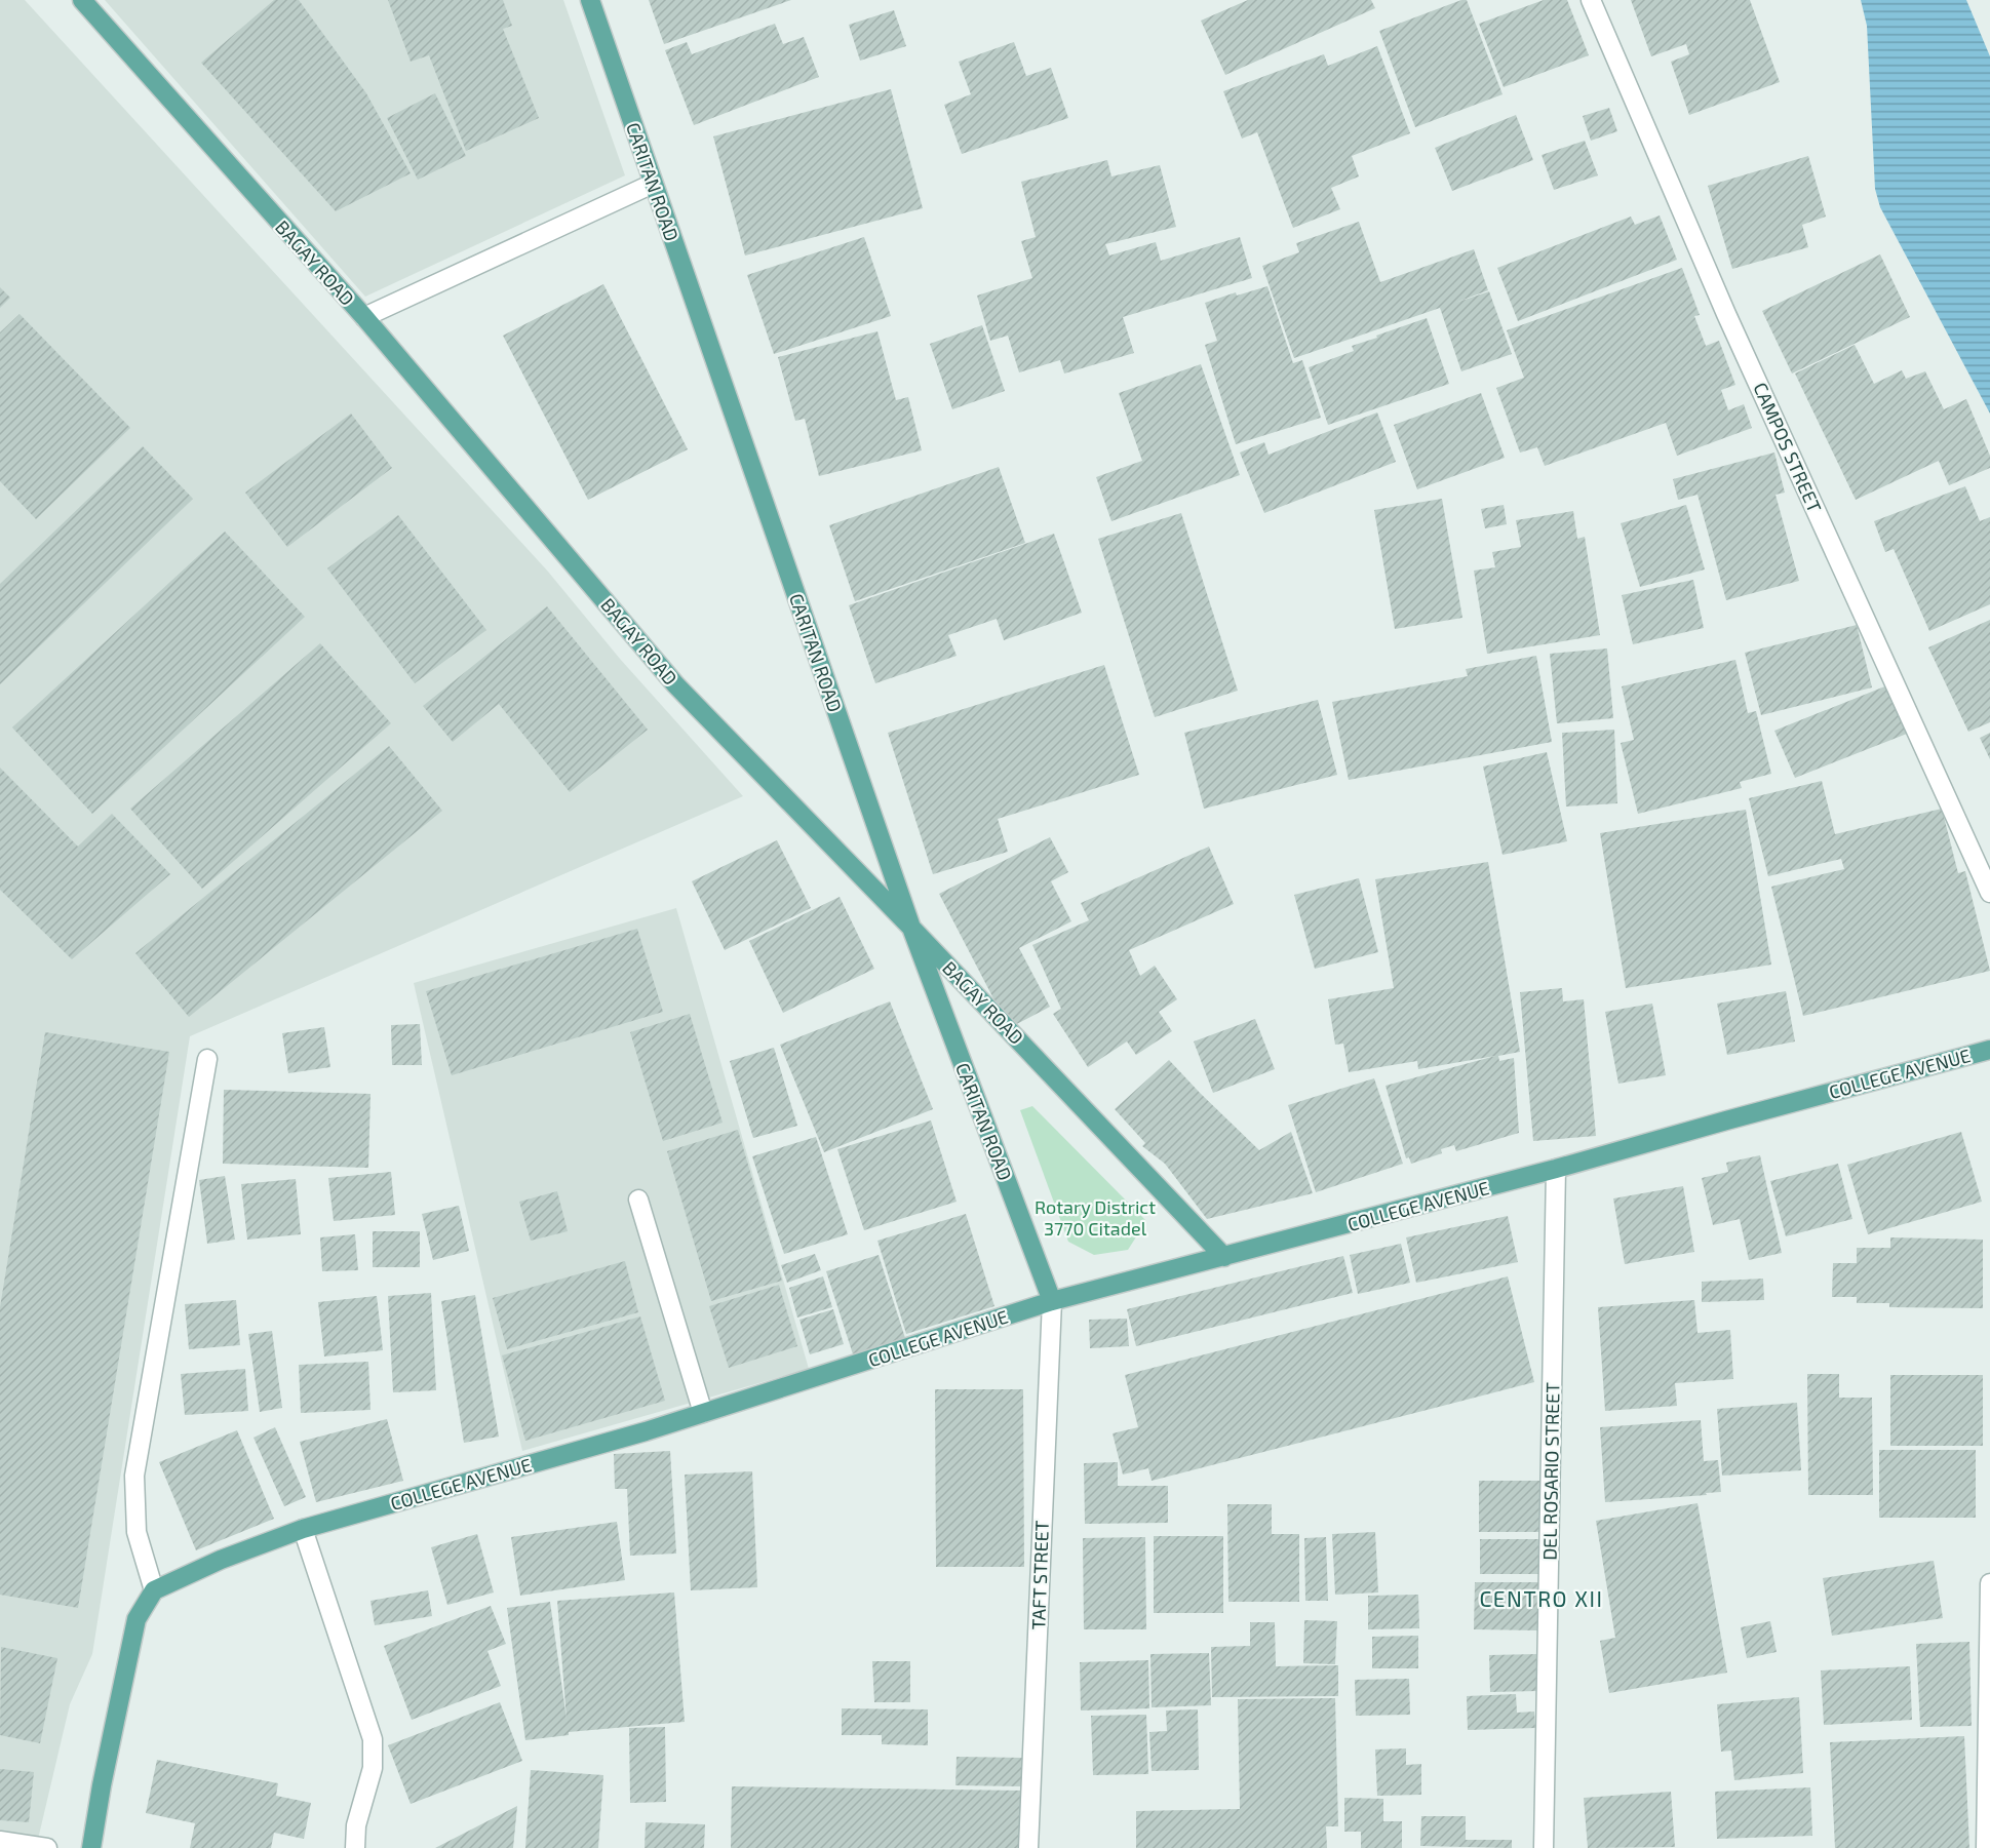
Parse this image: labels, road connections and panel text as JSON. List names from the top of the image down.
{
  "streets": {
    "main road": ["CARITAN ROAD", "BAGAY ROAD", "COLLEGE AVENUE"],
    "street": ["CAMPOS STREET", "DEL ROSARIO STREET", "TAFT STREET"]
  },
  "crossings": [
    ["CARITAN ROAD", "BAGAY ROAD"],
    ["CARITAN ROAD", "COLLEGE AVENUE"],
    ["CARITAN ROAD", "TAFT STREET"],
    ["BAGAY ROAD", "COLLEGE AVENUE"],
    ["COLLEGE AVENUE", "DEL ROSARIO STREET"],
    ["COLLEGE AVENUE", "TAFT STREET"]
  ],
  "districts": ["CENTRO XII"],
  "parks": ["Rotary District 3770 Citadel"]
}
